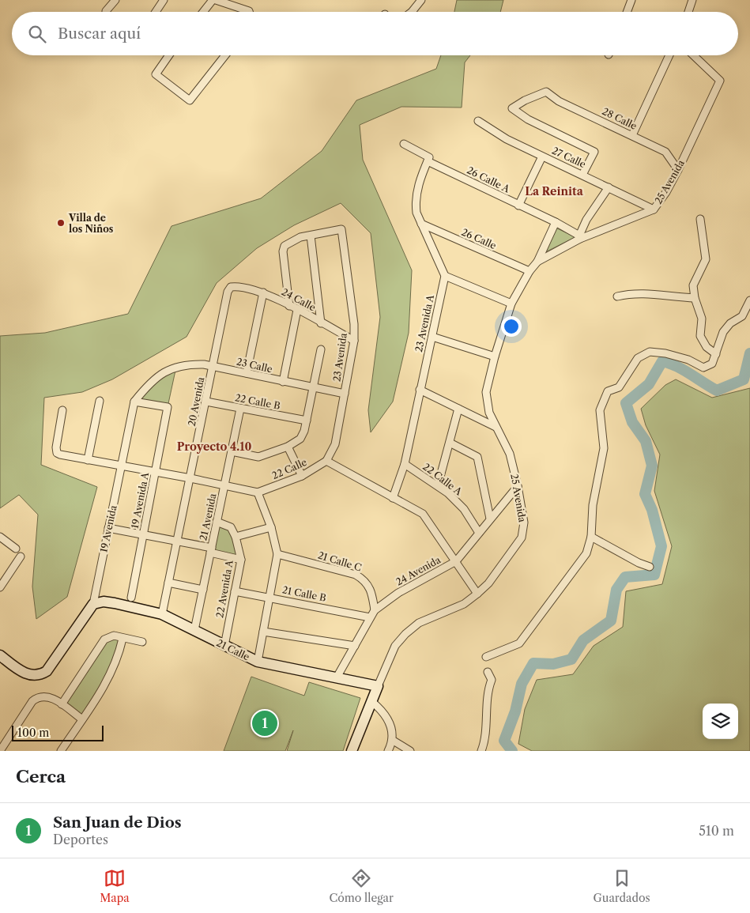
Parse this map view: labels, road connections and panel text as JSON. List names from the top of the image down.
{
  "streets": {
    "street": [
      "28 Calle",
      "27 Calle",
      "26 Calle A",
      "25 Avenida",
      "26 Calle",
      "24 Calle",
      "23 Avenida A",
      "23 Avenida",
      "23 Calle",
      "20 Avenida",
      "22 Calle B",
      "22 Calle",
      "22 Calle A",
      "19 Avenida A",
      "21 Avenida",
      "19 Avenida",
      "21 Calle C",
      "24 Avenida",
      "22 Avenida A",
      "21 Calle B",
      "21 Calle"
    ]
  },
  "crossings": [
    ["28 Calle", "27 Calle"],
    ["28 Calle", "25 Avenida"],
    ["27 Calle", "25 Avenida"],
    ["26 Calle A", "25 Avenida"],
    ["25 Avenida", "26 Calle"],
    ["25 Avenida", "24 Avenida"],
    ["25 Avenida", "21 Calle"],
    ["24 Calle", "23 Avenida"],
    ["24 Calle", "20 Avenida"],
    ["23 Avenida A", "22 Calle A"],
    ["23 Avenida", "23 Calle"],
    ["23 Avenida", "22 Calle"],
    ["23 Calle", "20 Avenida"],
    ["23 Calle", "19 Avenida"],
    ["20 Avenida", "22 Calle B"],
    ["20 Avenida", "21 Calle"],
    ["22 Calle B", "21 Avenida"],
    ["22 Calle A", "24 Avenida"],
    ["19 Avenida A", "19 Avenida"],
    ["21 Avenida", "21 Calle"],
    ["19 Avenida", "21 Calle"],
    ["21 Calle C", "24 Avenida"],
    ["24 Avenida", "21 Calle B"],
    ["24 Avenida", "21 Calle"],
    ["22 Avenida A", "21 Calle B"],
    ["22 Avenida A", "21 Calle"]
  ],
  "districts": ["La Reinita", "Proyecto 4.10"],
  "places": ["Villa de los Niños"],
  "scale_bar": "100 m",
  "page": {
    "search": "Buscar aquí",
    "pins": "1",
    "scale": "100 m",
    "heading": "Cerca",
    "list": [
      {
        "mark": "1",
        "name": "San Juan de Dios",
        "note": "Deportes",
        "value": "510 m"
      }
    ],
    "nav": ["Mapa", "Cómo llegar", "Guardados"]
  }
}
